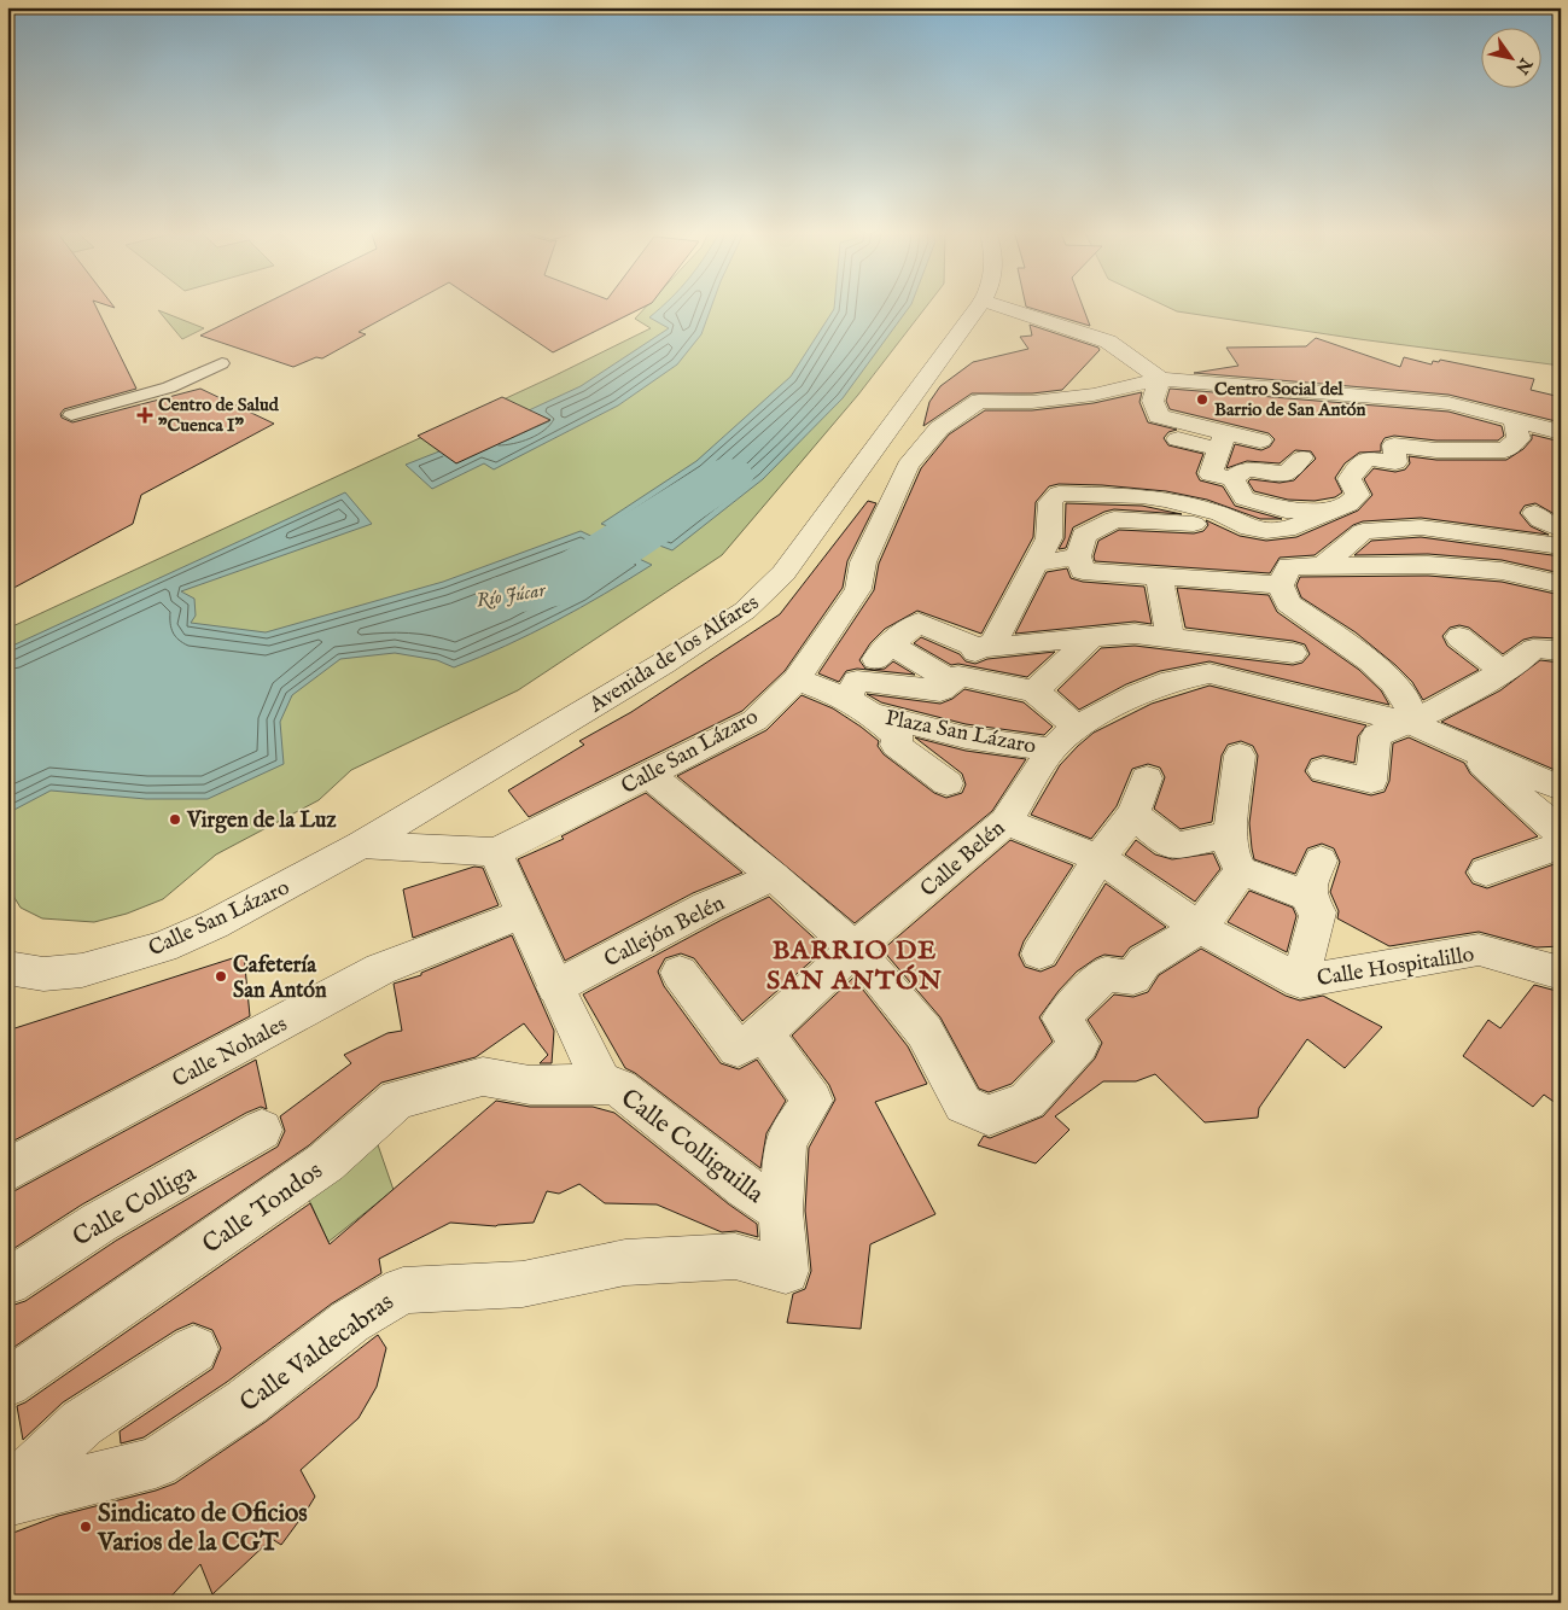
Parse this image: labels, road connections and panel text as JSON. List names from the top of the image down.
{
  "streets": {
    "street": [
      "Avenida de los Alfares",
      "Plaza San Lázaro",
      "Calle San Lázaro",
      "Calle Belén",
      "Callejón Belén",
      "Calle Hospitalillo",
      "Calle Nohales",
      "Calle Colliguilla",
      "Calle Colliga",
      "Calle Tondos",
      "Calle Valdecabras"
    ]
  },
  "crossings": [
    ["Avenida de los Alfares", "Calle San Lázaro"],
    ["Plaza San Lázaro", "Calle San Lázaro"],
    ["Plaza San Lázaro", "Calle Belén"],
    ["Calle Belén", "Callejón Belén"],
    ["Calle Belén", "Calle Hospitalillo"],
    ["Callejón Belén", "Calle Colliguilla"],
    ["Calle Nohales", "Calle Colliguilla"],
    ["Calle Colliguilla", "Calle Tondos"],
    ["Calle Colliguilla", "Calle Valdecabras"]
  ],
  "districts": ["BARRIO DE SAN ANTÓN"],
  "water": ["Río Júcar"],
  "places": {
    "other": [
      "Centro Social del Barrio de San Antón",
      "Virgen de la Luz",
      "Cafetería San Antón",
      "Sindicato de Oficios Varios de la CGT"
    ],
    "health": ["Centro de Salud \"Cuenca I\""]
  },
  "north": "bottom right"
}
